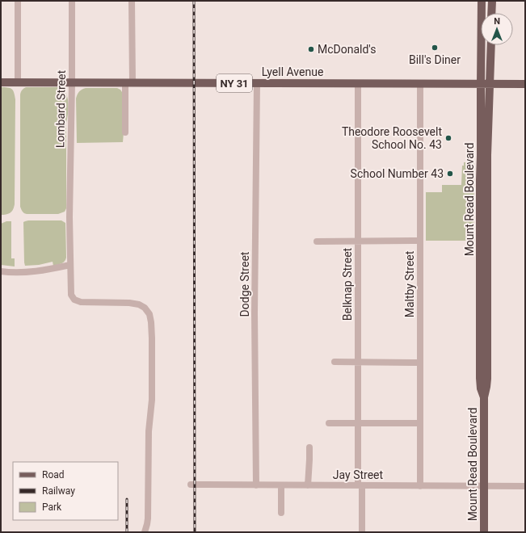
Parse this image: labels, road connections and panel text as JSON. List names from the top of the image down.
{
  "streets": {
    "main road": ["Lyell Avenue", "NY 31", "Mount Read Boulevard"],
    "street": [
      "Lombard Street",
      "Dodge Street",
      "Belknap Street",
      "Maltby Street",
      "Jay Street"
    ]
  },
  "crossings": [
    ["Lyell Avenue", "Lombard Street"],
    ["Lyell Avenue", "Mount Read Boulevard"],
    ["Lyell Avenue", "Dodge Street"],
    ["Lyell Avenue", "Belknap Street"],
    ["Lyell Avenue", "Maltby Street"],
    ["Mount Read Boulevard", "Jay Street"],
    ["Dodge Street", "Jay Street"],
    ["Belknap Street", "Jay Street"],
    ["Maltby Street", "Jay Street"]
  ],
  "places": [
    "Bill's Diner",
    "McDonald's",
    "Theodore Roosevelt School No. 43",
    "School Number 43"
  ],
  "legend": ["Road", "Railway", "Park"],
  "north": "top"
}
